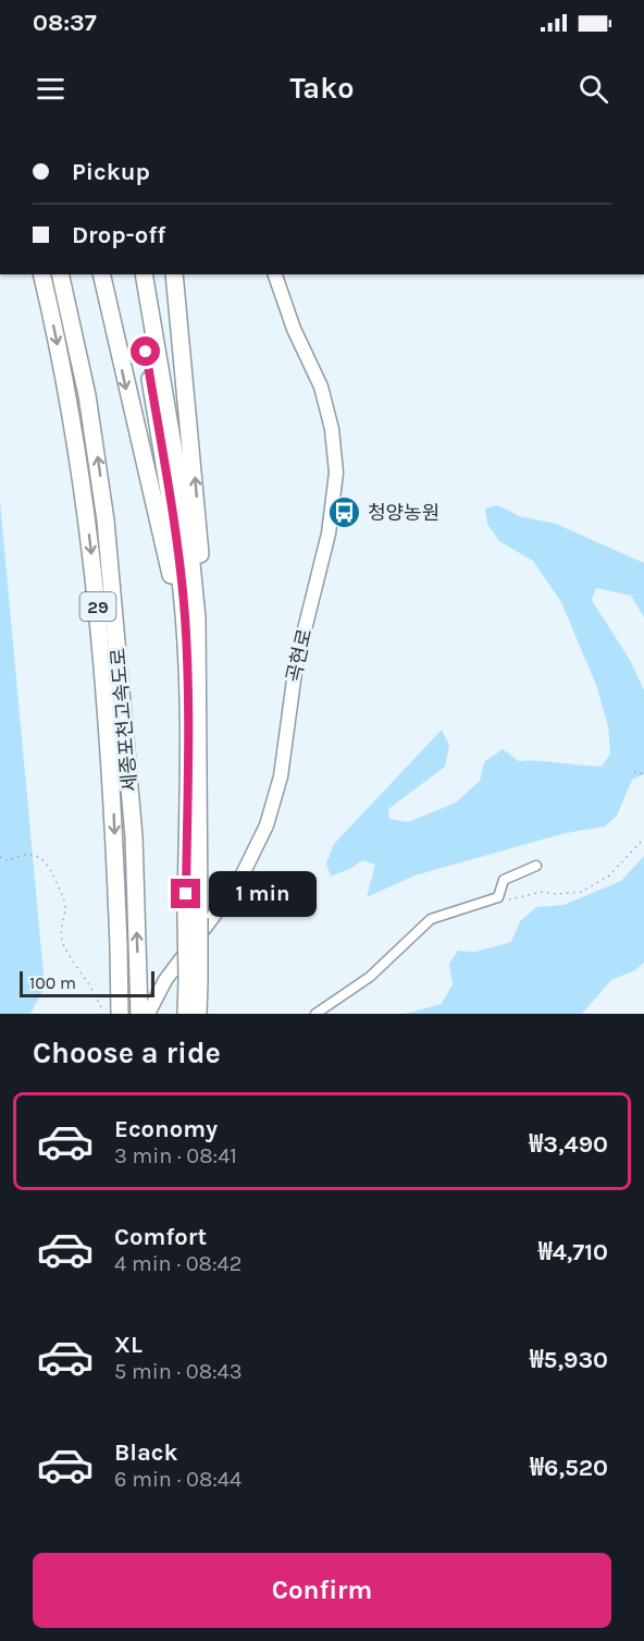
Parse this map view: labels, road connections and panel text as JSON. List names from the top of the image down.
{
  "streets": {
    "highway": ["29", "세종포천고속도로"],
    "main road": ["곡현로"]
  },
  "places": {
    "bus stop": ["청양농원"]
  },
  "scale_bar": "100 m",
  "page": {
    "status": "08:37",
    "header": "Tako",
    "banner": ["Pickup", "Drop-off"],
    "bubble": "1 min",
    "scale": "100 m",
    "heading": "Choose a ride",
    "list": [
      {
        "name": "Economy",
        "note": "3 min · 08:41",
        "value": "₩3,490"
      },
      {
        "name": "Comfort",
        "note": "4 min · 08:42",
        "value": "₩4,710"
      },
      {
        "name": "XL",
        "note": "5 min · 08:43",
        "value": "₩5,930"
      },
      {
        "name": "Black",
        "note": "6 min · 08:44",
        "value": "₩6,520"
      }
    ],
    "buttons": "Confirm"
  }
}
